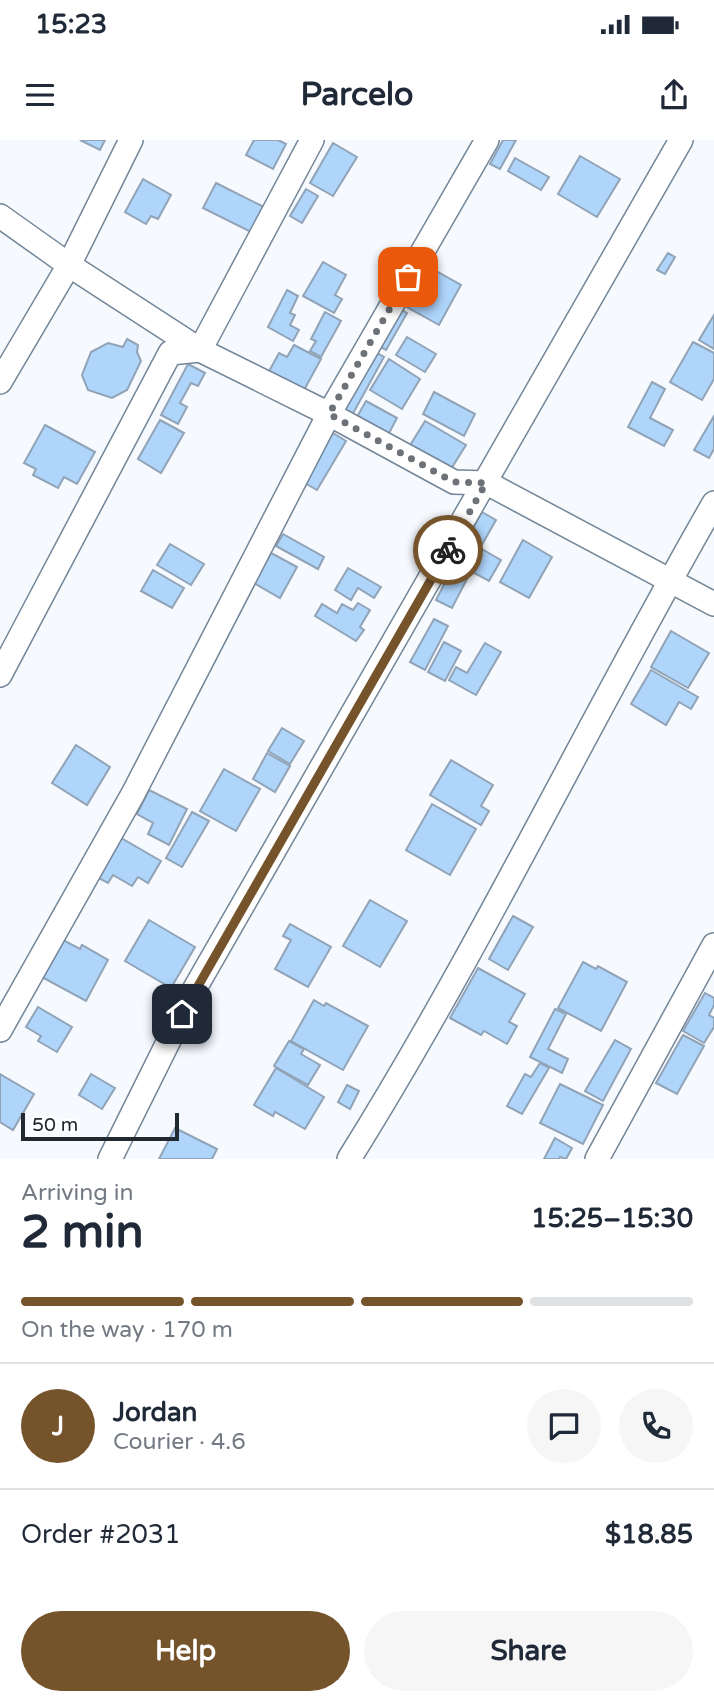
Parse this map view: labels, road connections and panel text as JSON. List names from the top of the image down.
{
  "scale_bar": "50 m",
  "page": {
    "status": "15:23",
    "header": "Parcelo",
    "scale": "50 m",
    "heading": ["2 min", "Arriving in", "15:25–15:30"],
    "panel": [
      "Jordan",
      "Courier · 4.6",
      "Order #2031",
      "$18.85"
    ],
    "bar": "On the way · 170 m",
    "round": "J",
    "buttons": ["Help", "Share"]
  }
}
